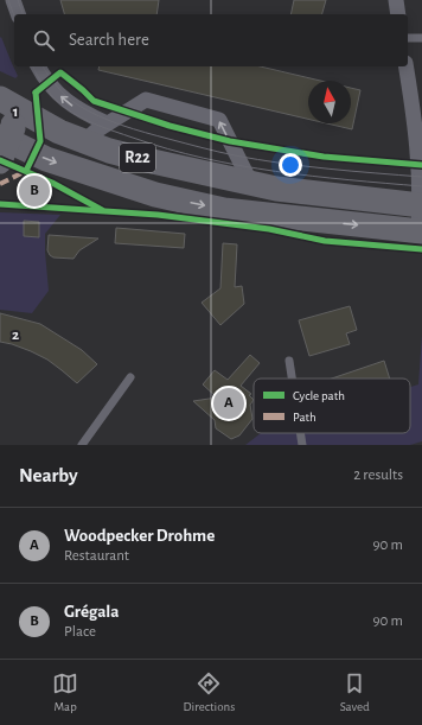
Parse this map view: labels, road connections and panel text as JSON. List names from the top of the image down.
{
  "streets": {
    "main road": ["R22"]
  },
  "legend": ["Cycle path", "Path"],
  "north": "top",
  "page": {
    "search": "Search here",
    "pins": ["B", "A"],
    "heading": ["Nearby", "2 results"],
    "list": [
      {
        "mark": "A",
        "name": "Woodpecker Drohme",
        "note": "Restaurant",
        "value": "90 m"
      },
      {
        "mark": "B",
        "name": "Grégala",
        "note": "Place",
        "value": "90 m"
      }
    ],
    "nav": ["Map", "Directions", "Saved"]
  },
  "grid": {
    "rows": ["1", "2"]
  }
}
